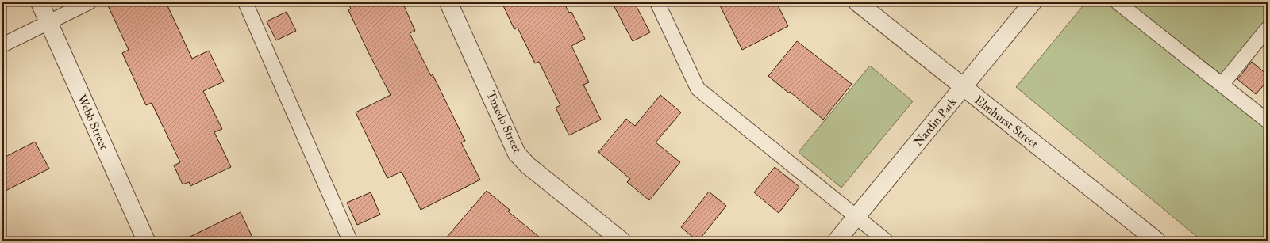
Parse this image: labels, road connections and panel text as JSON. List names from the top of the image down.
{
  "streets": {
    "street": [
      "Webb Street",
      "Tuxedo Street",
      "Nardin Park",
      "Elmhurst Street"
    ]
  },
  "crossings": [
    ["Nardin Park", "Elmhurst Street"]
  ]
}
